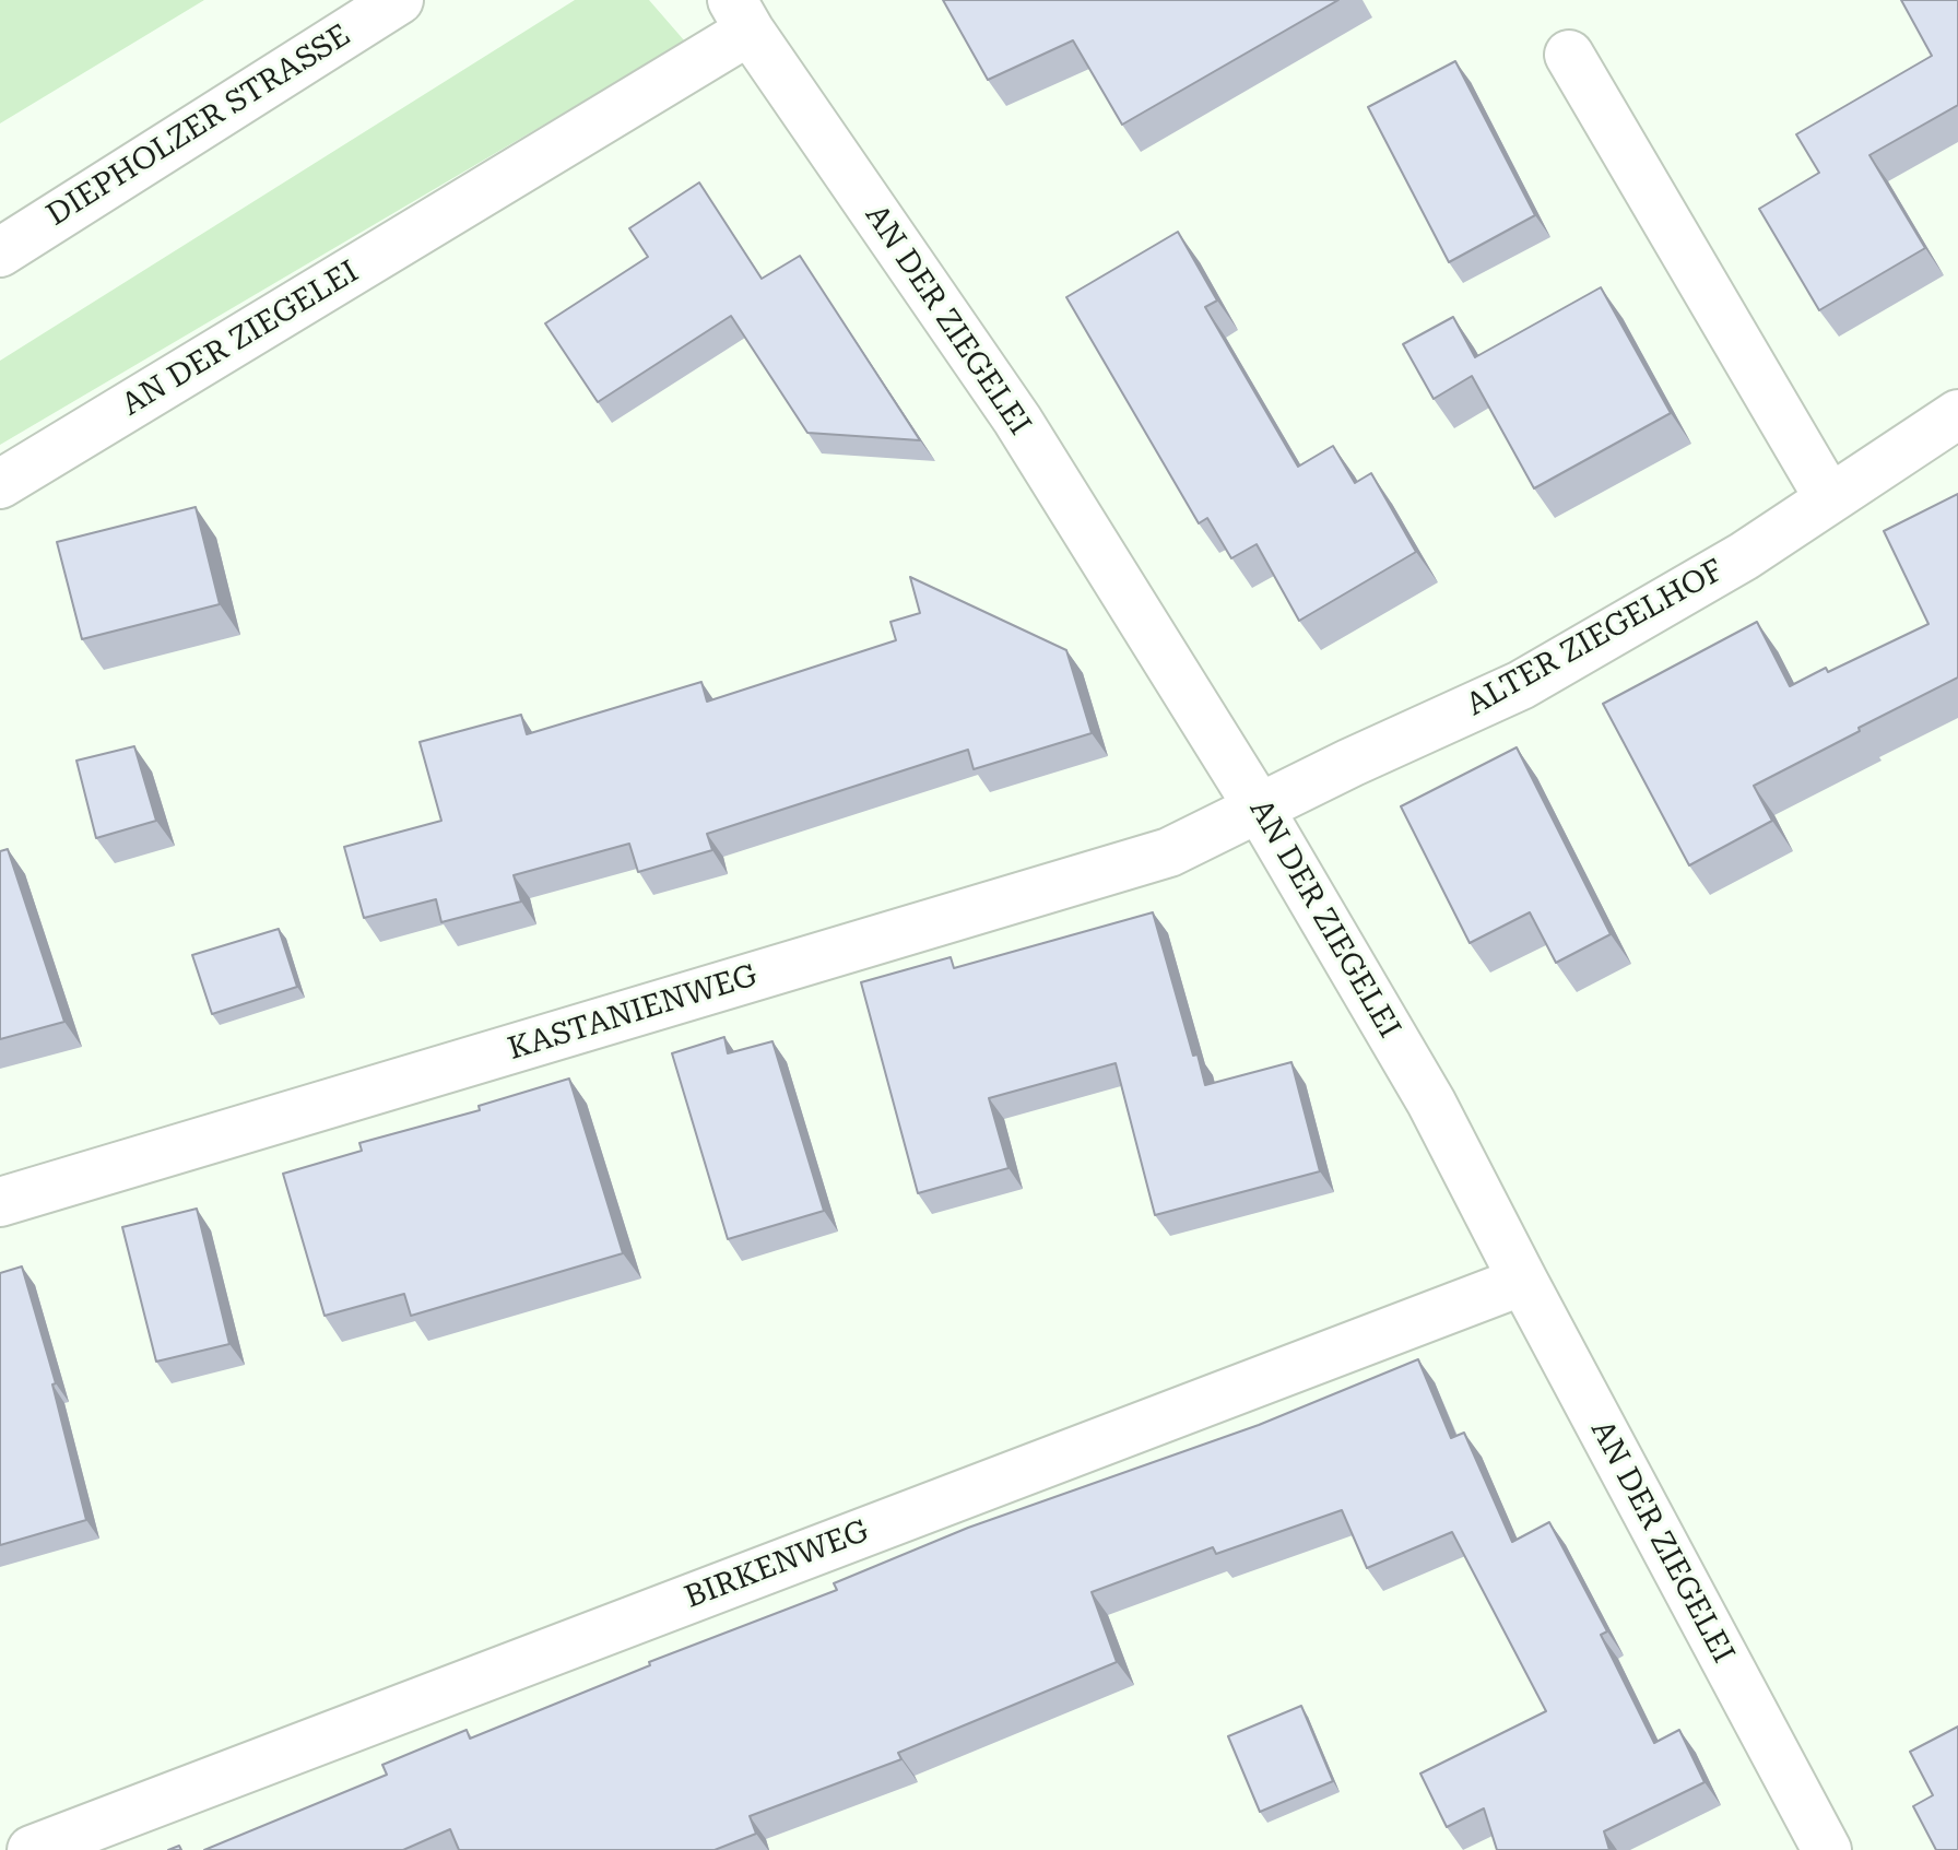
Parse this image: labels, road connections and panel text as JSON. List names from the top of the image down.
{
  "streets": {
    "street": [
      "DIEPHOLZER STRASSE",
      "AN DER ZIEGELEI",
      "ALTER ZIEGELHOF",
      "KASTANIENWEG",
      "BIRKENWEG"
    ]
  },
  "crossings": [
    ["AN DER ZIEGELEI", "ALTER ZIEGELHOF"],
    ["AN DER ZIEGELEI", "KASTANIENWEG"],
    ["AN DER ZIEGELEI", "BIRKENWEG"],
    ["ALTER ZIEGELHOF", "KASTANIENWEG"]
  ]
}
